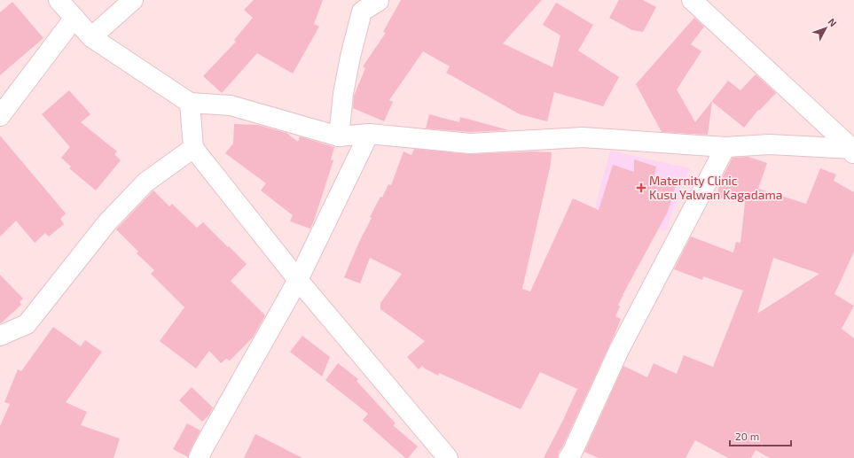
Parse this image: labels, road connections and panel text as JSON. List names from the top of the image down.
{
  "places": {
    "health": ["Maternity Clinic Kusu Yalwan Kagadama"]
  },
  "scale_bar": "20 m",
  "north": "top right"
}
